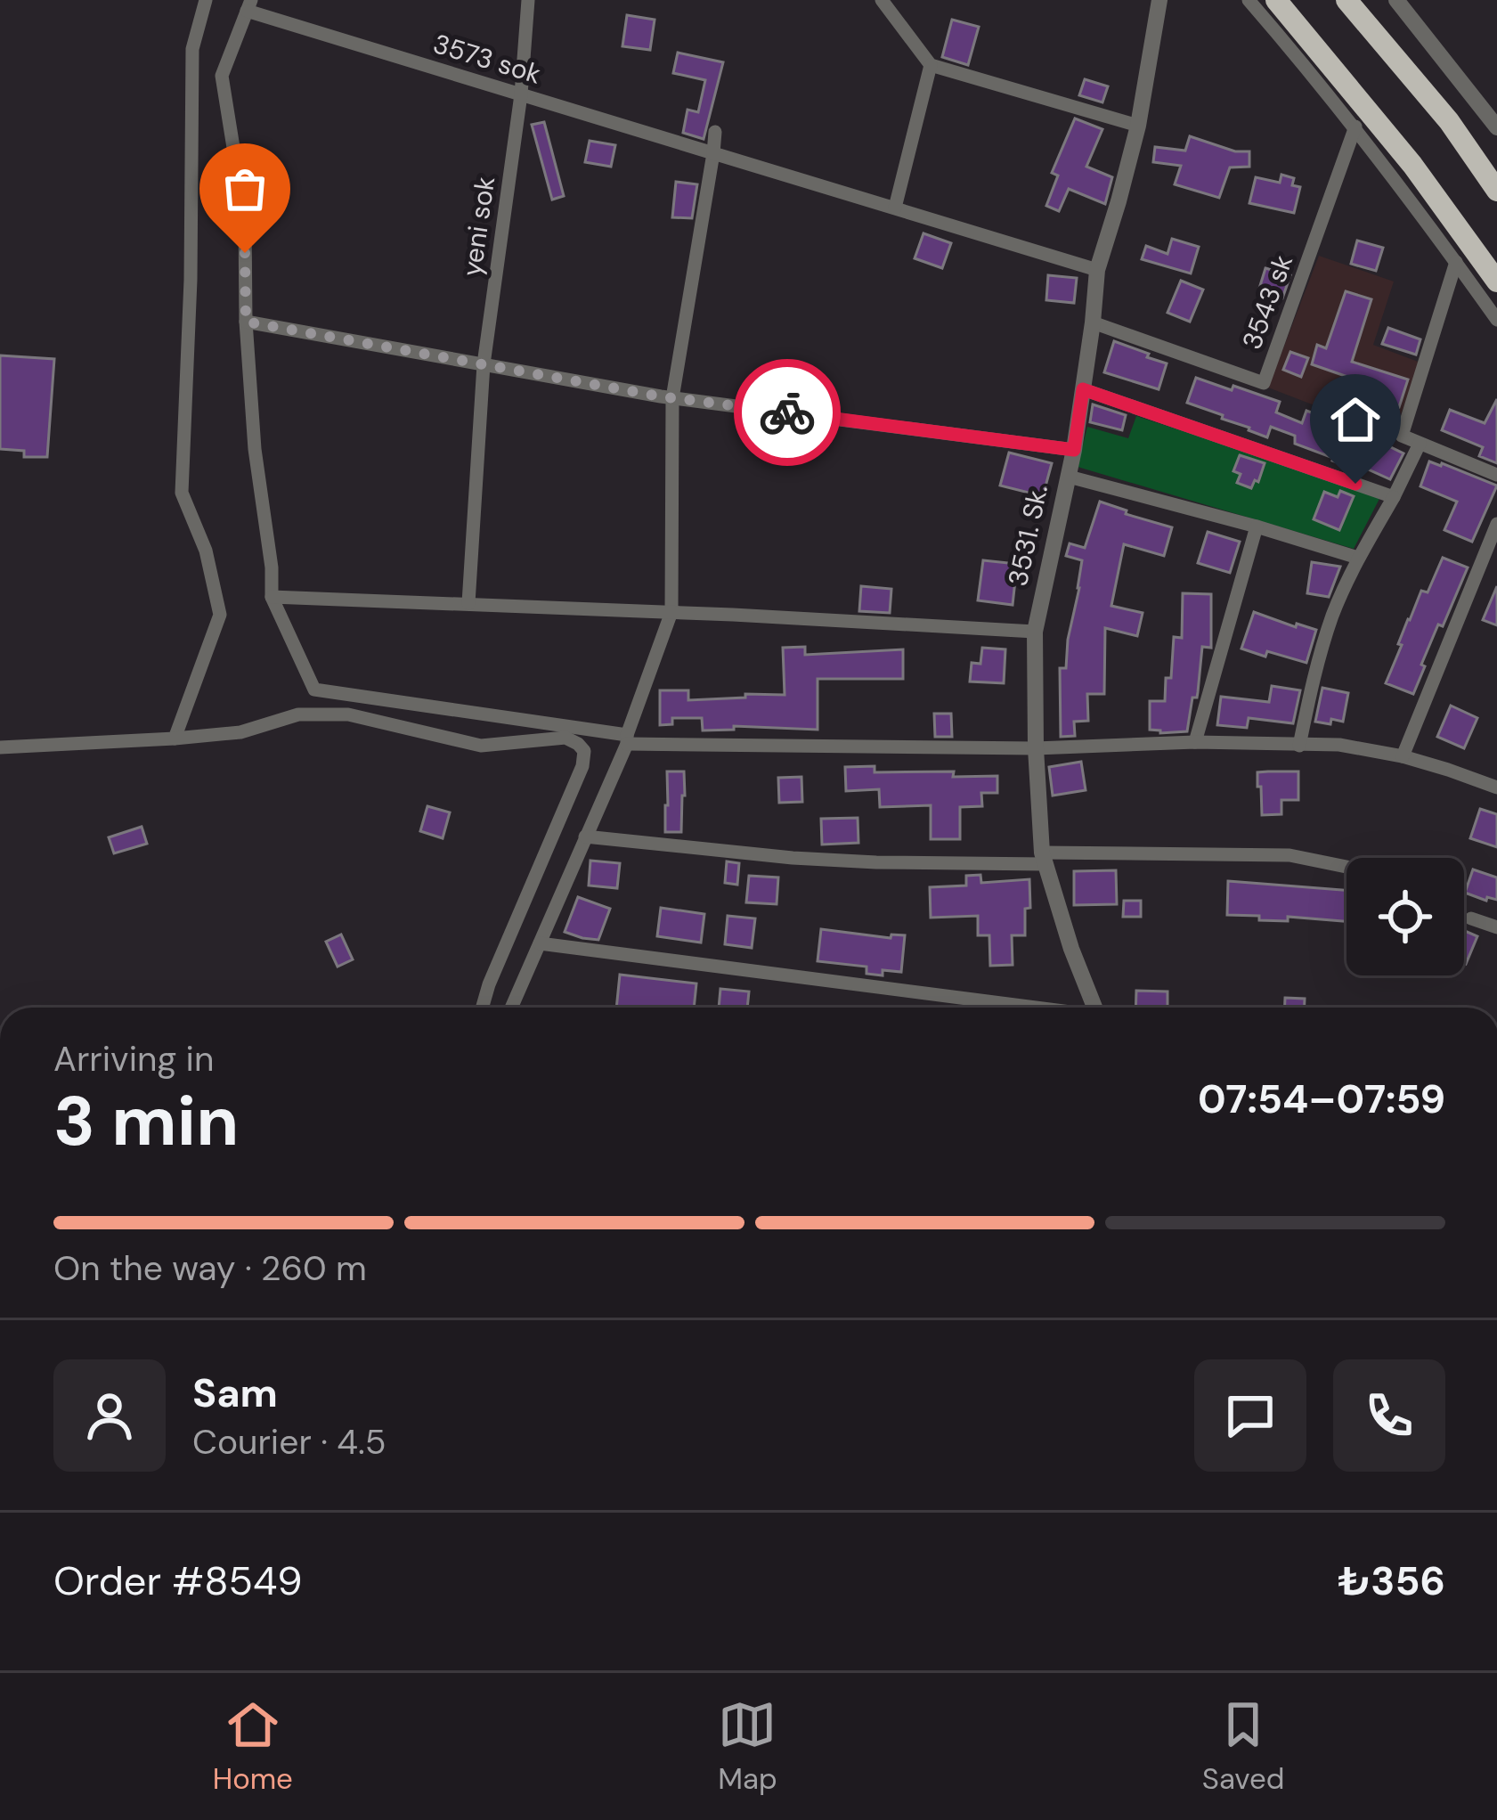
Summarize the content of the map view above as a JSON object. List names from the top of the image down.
{
  "streets": {
    "street": [
      "3573 sok",
      "yeni sok",
      "3543 sk",
      "3531. Sk."
    ]
  },
  "crossings": [
    ["3573 sok", "yeni sok"],
    ["3573 sok", "3531. Sk."],
    ["3543 sk", "3531. Sk."]
  ],
  "page": {
    "heading": ["3 min", "Arriving in", "07:54–07:59"],
    "panel": [
      "Sam",
      "Courier · 4.5",
      "Order #8549",
      "₺356"
    ],
    "bar": "On the way · 260 m",
    "tabs": ["Home", "Map", "Saved"]
  }
}
